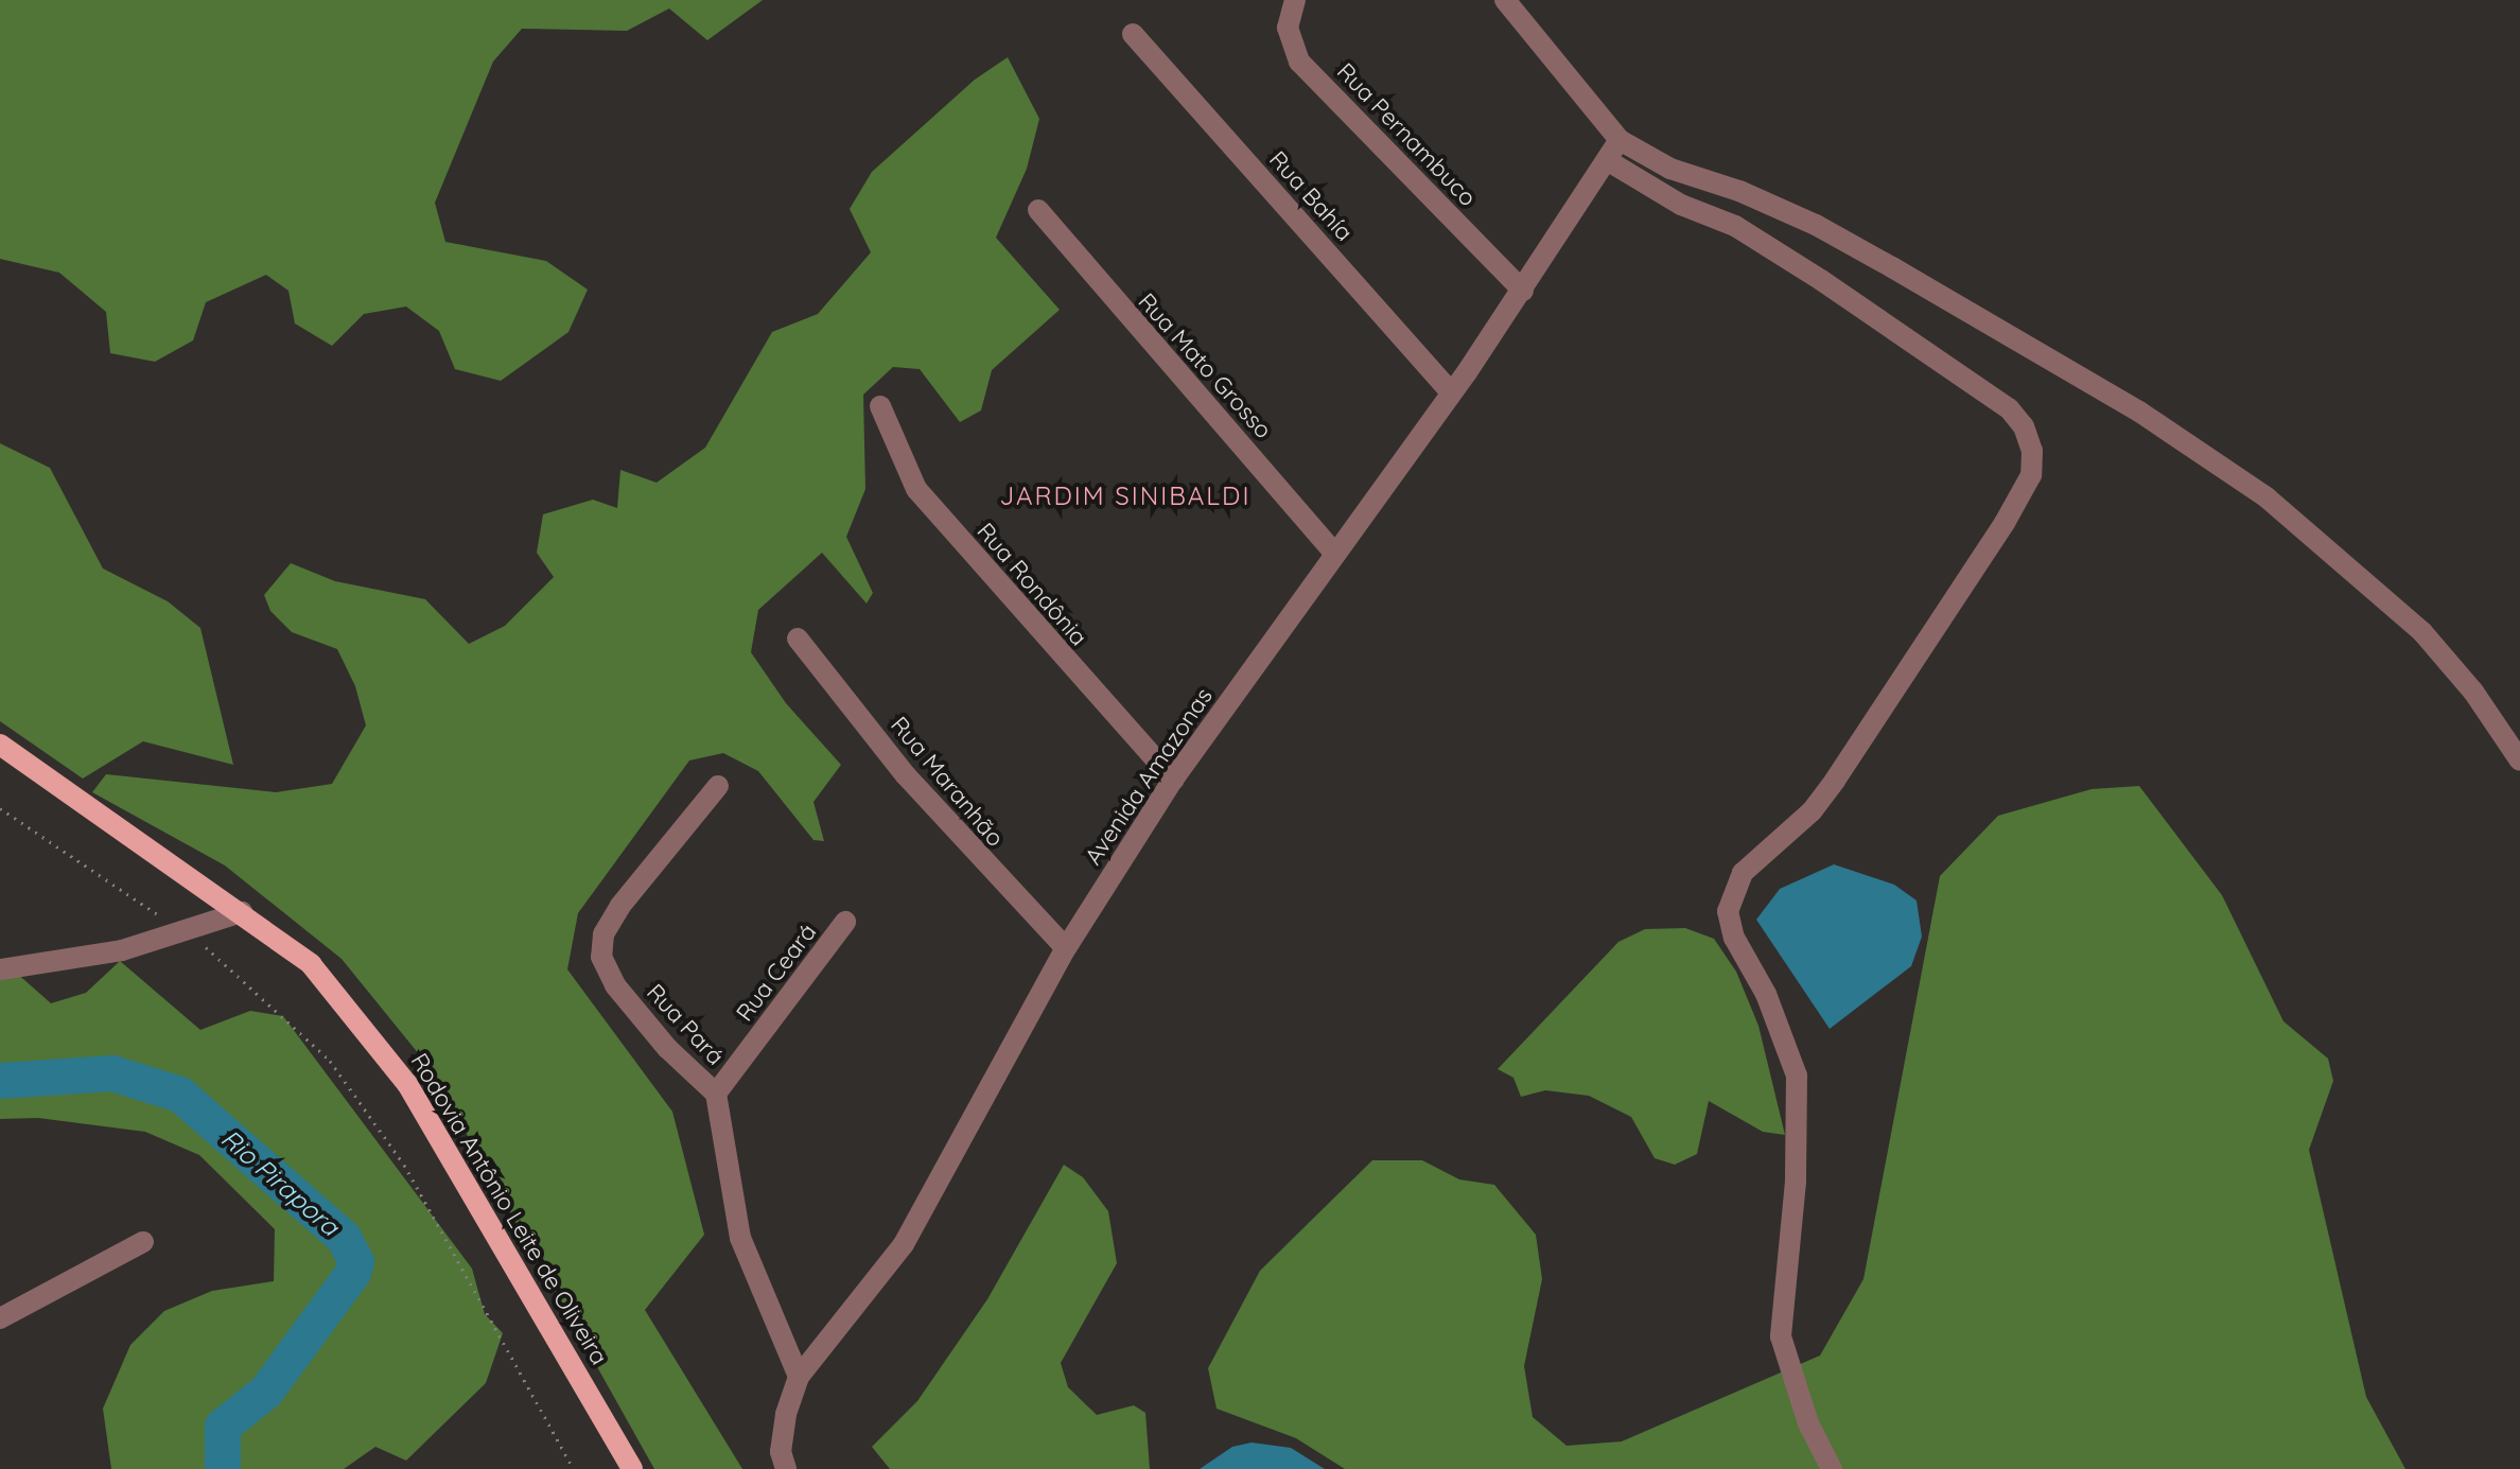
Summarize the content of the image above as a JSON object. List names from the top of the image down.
{
  "streets": {
    "main road": ["Rodovia Antônio Leite de Oliveira"],
    "street": [
      "Rua Pernambuco",
      "Rua Bahía",
      "Rua Mato Grosso",
      "Rua Rondônia",
      "Avenida Amazonas",
      "Rua Maranhão",
      "Rua Ceará",
      "Rua Pará"
    ]
  },
  "crossings": [
    ["Rua Pernambuco", "Avenida Amazonas"],
    ["Rua Bahía", "Avenida Amazonas"],
    ["Rua Mato Grosso", "Avenida Amazonas"],
    ["Rua Rondônia", "Avenida Amazonas"],
    ["Avenida Amazonas", "Rua Maranhão"],
    ["Avenida Amazonas", "Rua Pará"],
    ["Rua Ceará", "Rua Pará"]
  ],
  "districts": ["JARDIM SINIBALDI"],
  "water": ["Rio Pirapora"]
}
